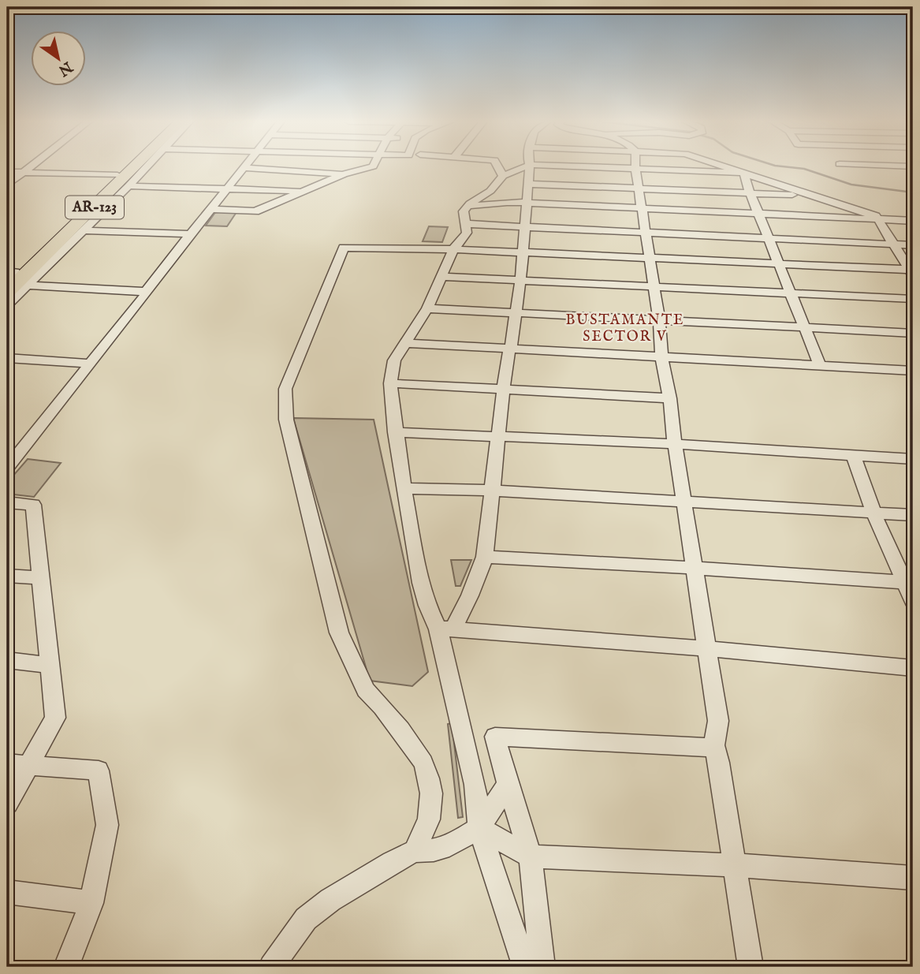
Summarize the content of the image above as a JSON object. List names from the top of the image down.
{
  "streets": {
    "main road": ["AR-123"]
  },
  "districts": ["BUSTAMANTE SECTOR V"],
  "north": "bottom right"
}
